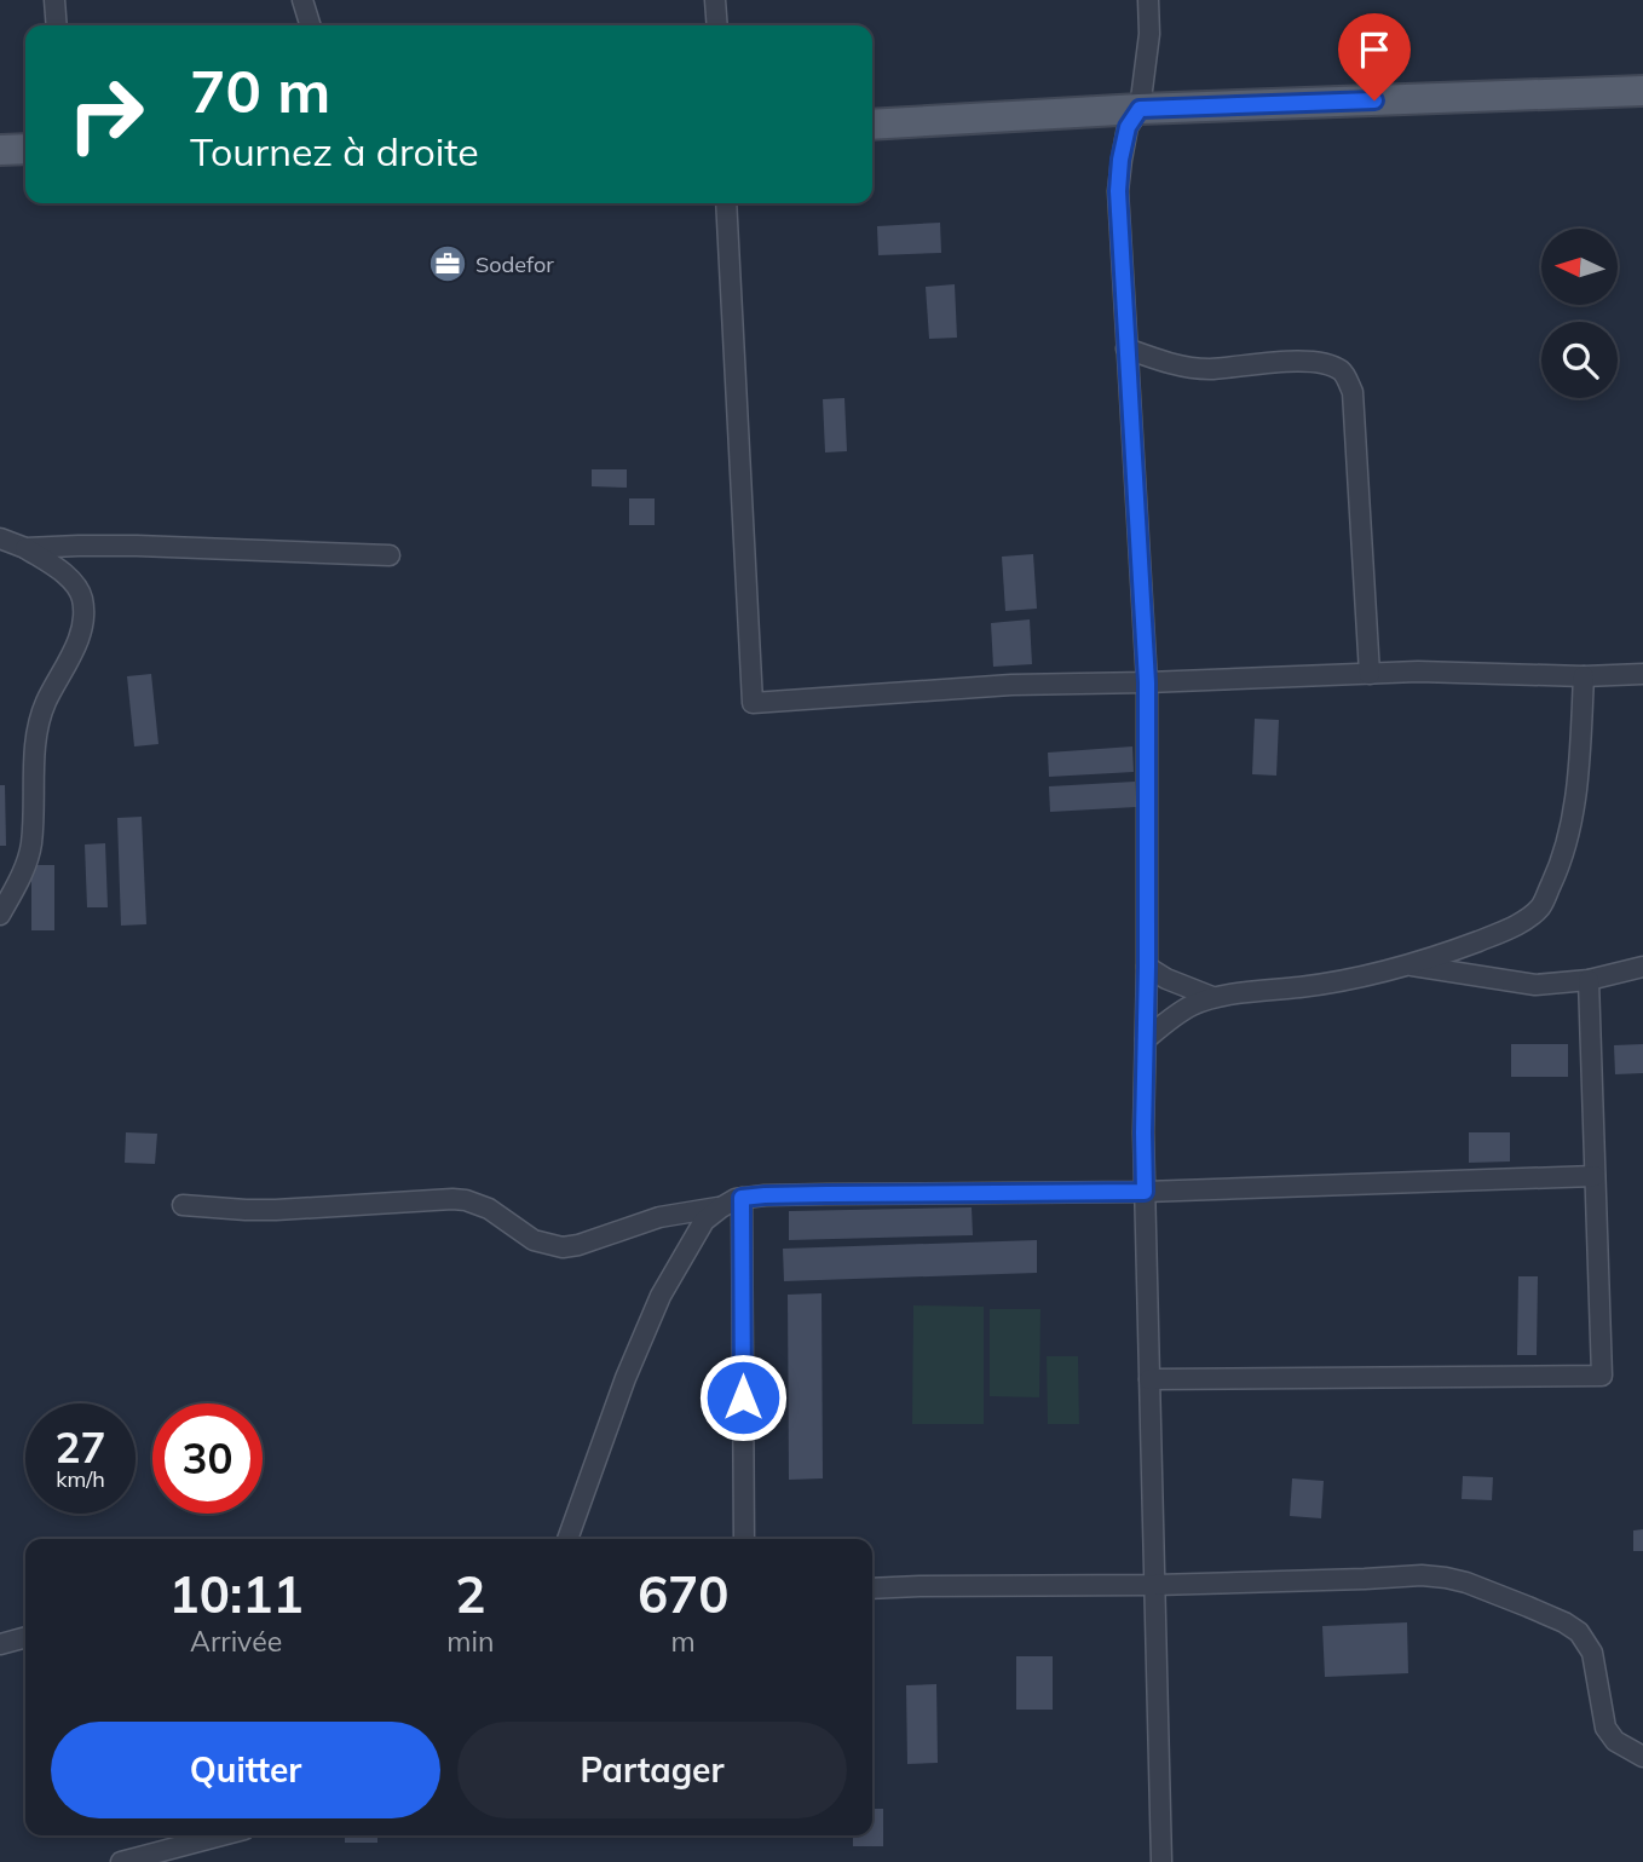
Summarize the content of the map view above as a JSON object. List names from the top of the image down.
{
  "places": {
    "office": ["Sodefor"]
  },
  "north": "left",
  "page": {
    "turn": ["70 m", "Tournez à droite"],
    "speed": "27 km/h",
    "limit": "30",
    "eta": [
      "10:11",
      "Arrivée",
      "2",
      "min",
      "670",
      "m"
    ],
    "buttons": ["Quitter", "Partager"]
  }
}
